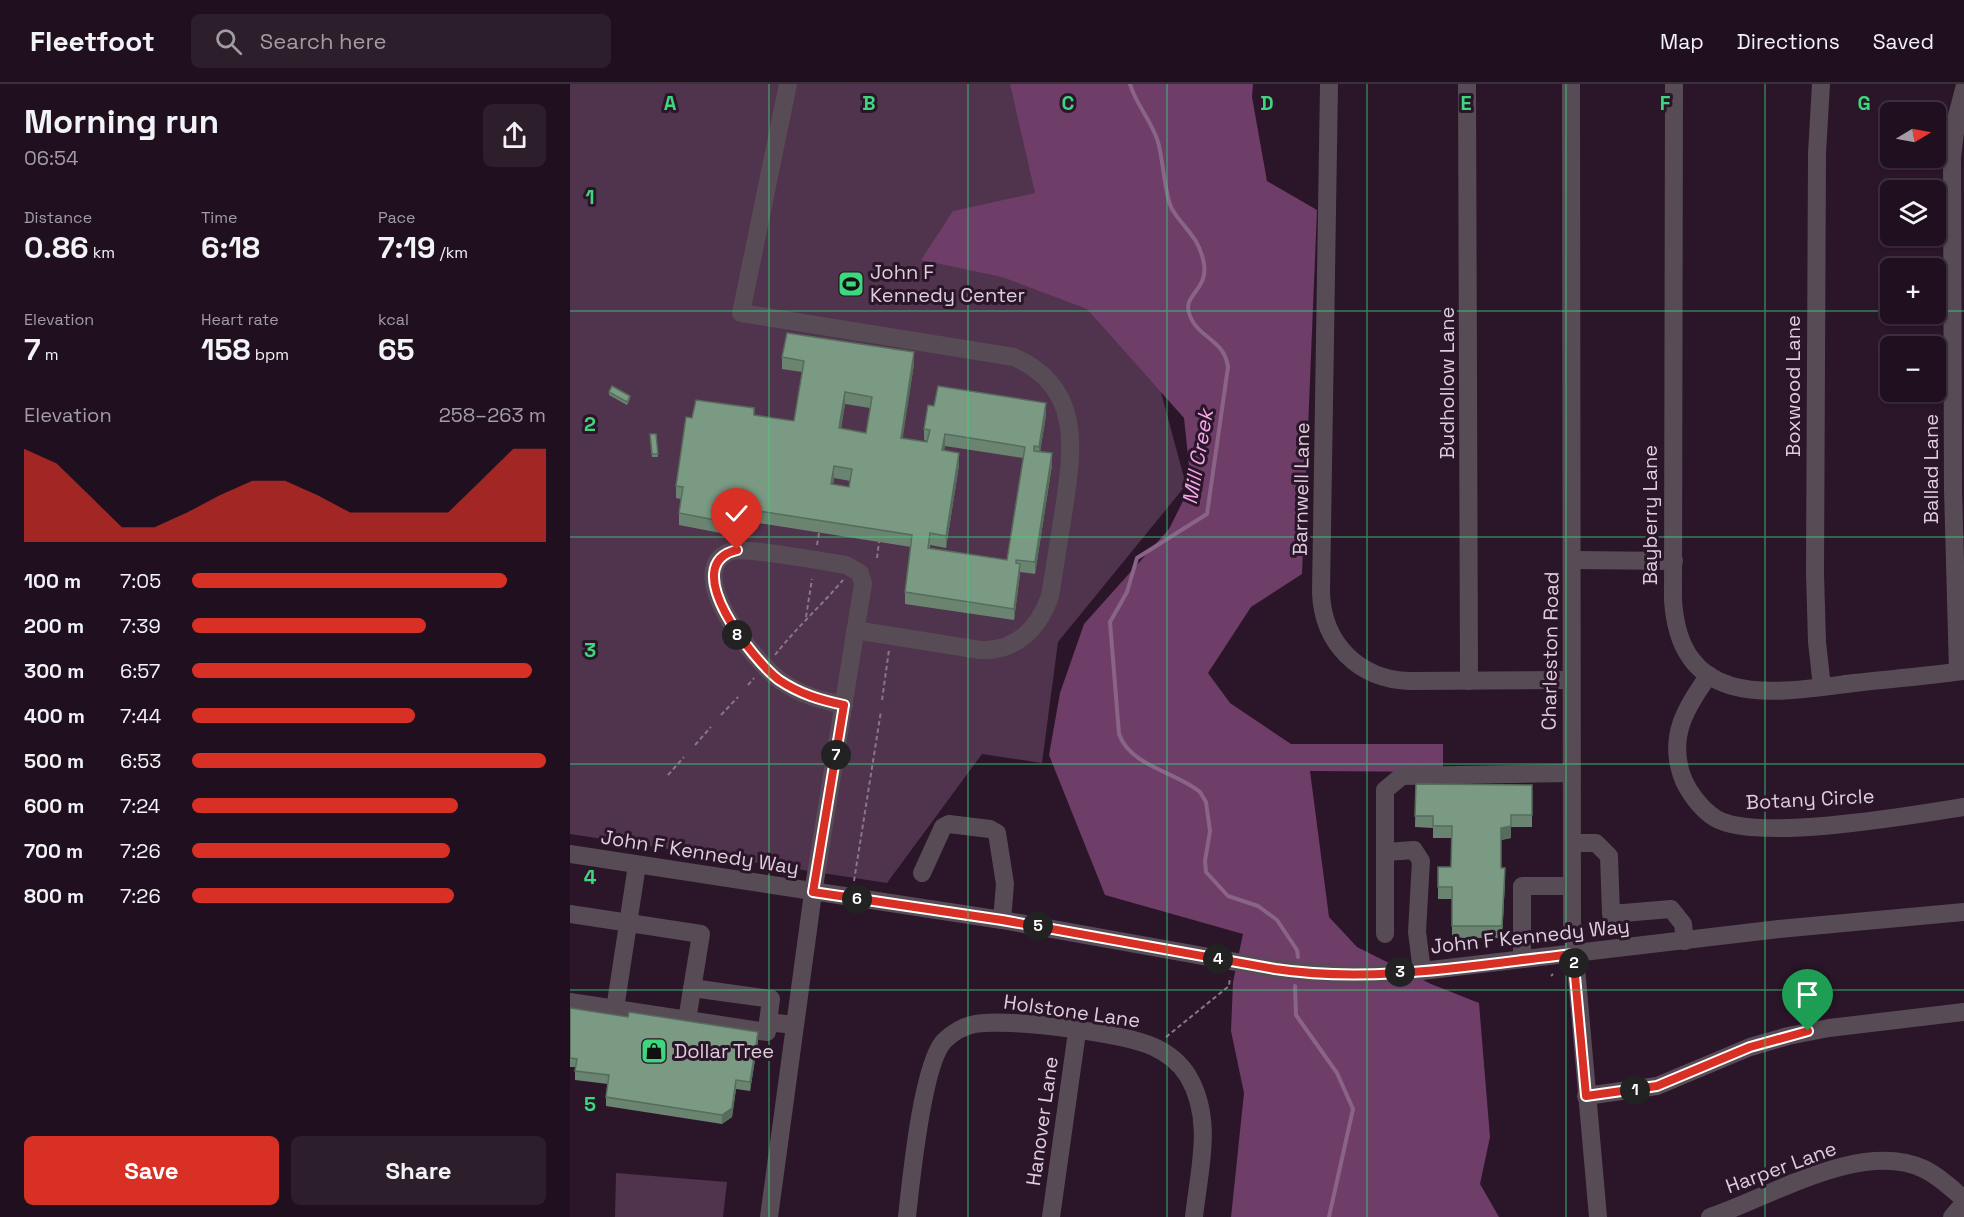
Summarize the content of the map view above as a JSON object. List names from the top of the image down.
{
  "streets": {
    "street": [
      "Budhollow Lane",
      "Boxwood Lane",
      "Ballad Lane",
      "Barnwell Lane",
      "Bayberry Lane",
      "Charleston Road",
      "Botany Circle",
      "John F Kennedy Way",
      "Holstone Lane",
      "Hanover Lane",
      "Harper Lane"
    ]
  },
  "crossings": [
    ["Budhollow Lane", "Barnwell Lane"],
    ["Boxwood Lane", "Bayberry Lane"],
    ["Ballad Lane", "Bayberry Lane"],
    ["Barnwell Lane", "Charleston Road"],
    ["Bayberry Lane", "Botany Circle"],
    ["Charleston Road", "John F Kennedy Way"],
    ["Holstone Lane", "Hanover Lane"]
  ],
  "water": ["Mill Creek"],
  "places": {
    "sports": ["John F Kennedy Center"],
    "shop": ["Dollar Tree"]
  },
  "north": "right",
  "page": {
    "header": "Fleetfoot",
    "search": "Search here",
    "nav": ["Map", "Directions", "Saved"],
    "heading": ["Morning run", "06:54"],
    "map_buttons": ["+", "−"],
    "stats": [
      ["Distance", "0.86 km"],
      ["Time", "6:18"],
      ["Pace", "7:19 /km"],
      ["Elevation", "7 m"],
      ["Heart rate", "158 bpm"],
      ["kcal", "65"]
    ],
    "chart": ["Elevation", "258–263 m"],
    "list": [
      {
        "name": "100 m",
        "note": "7:05"
      },
      {
        "name": "200 m",
        "note": "7:39"
      },
      {
        "name": "300 m",
        "note": "6:57"
      },
      {
        "name": "400 m",
        "note": "7:44"
      },
      {
        "name": "500 m",
        "note": "6:53"
      },
      {
        "name": "600 m",
        "note": "7:24"
      },
      {
        "name": "700 m",
        "note": "7:26"
      },
      {
        "name": "800 m",
        "note": "7:26"
      }
    ],
    "pins": [
      "8",
      "7",
      "6",
      "5",
      "4",
      "2",
      "3",
      "1"
    ],
    "buttons": ["Save", "Share"]
  },
  "grid": {
    "columns": [
      "A",
      "B",
      "C",
      "D",
      "E",
      "F",
      "G"
    ],
    "rows": [
      "1",
      "2",
      "3",
      "4",
      "5"
    ]
  }
}
